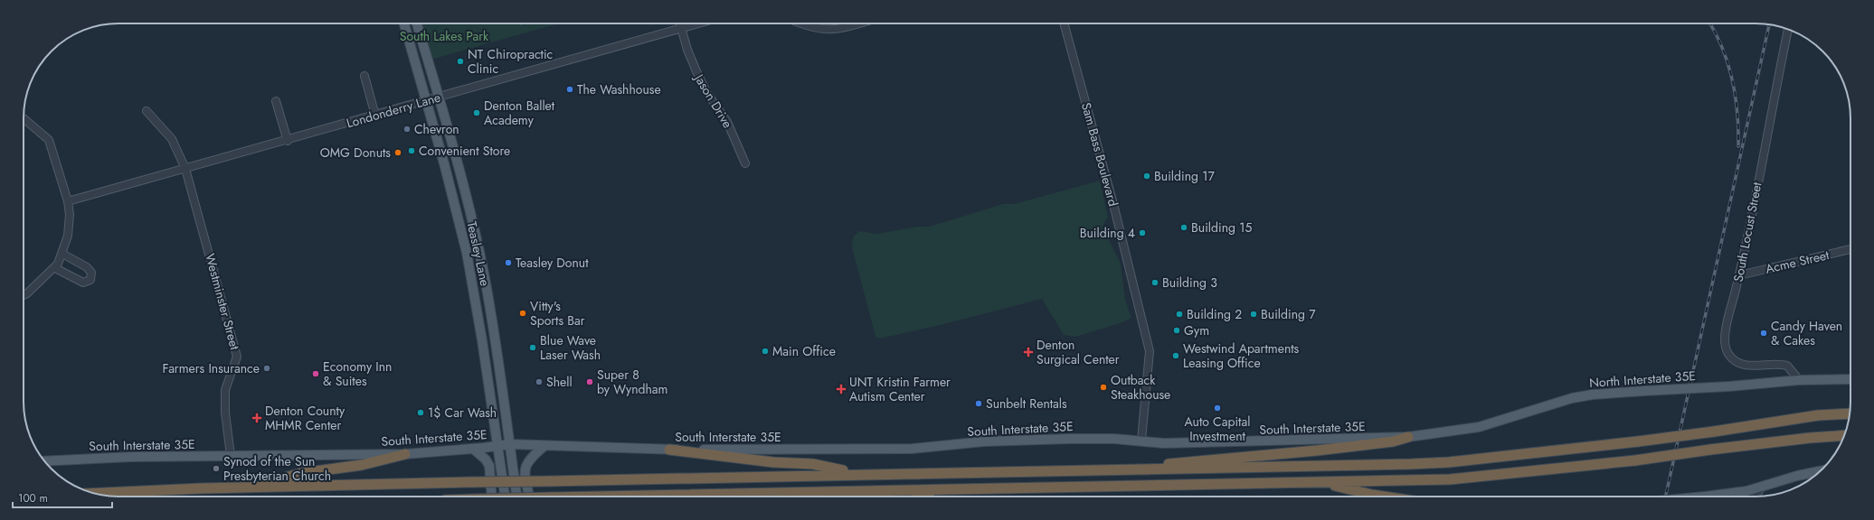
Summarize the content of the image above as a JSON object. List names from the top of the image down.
{
  "streets": {
    "main road": ["Teasley Lane", "North Interstate 35E", "South Interstate 35E"],
    "street": [
      "Jason Drive",
      "Londonderry Lane",
      "Sam Bass Boulevard",
      "South Locust Street",
      "Acme Street",
      "Westminster Street"
    ]
  },
  "crossings": [
    ["Jason Drive", "Londonderry Lane"],
    ["Londonderry Lane", "Teasley Lane"],
    ["Londonderry Lane", "Westminster Street"],
    ["Sam Bass Boulevard", "South Interstate 35E"],
    ["South Locust Street", "Acme Street"],
    ["South Locust Street", "North Interstate 35E"],
    ["Teasley Lane", "South Interstate 35E"],
    ["Westminster Street", "South Interstate 35E"],
    ["North Interstate 35E", "South Interstate 35E"]
  ],
  "parks": ["South Lakes Park"],
  "places": {
    "other": [
      "NT Chiropractic Clinic",
      "The Washhouse",
      "Denton Ballet Academy",
      "Chevron",
      "Convenient Store",
      "OMG Donuts",
      "Building 17",
      "Building 15",
      "Building 4",
      "Teasley Donut",
      "Building 3",
      "Vitty's Sports Bar",
      "Building 2",
      "Building 7",
      "Gym",
      "Candy Haven & Cakes",
      "Blue Wave Laser Wash",
      "Main Office",
      "Westwind Apartments Leasing Office",
      "Farmers Insurance",
      "Economy Inn & Suites",
      "Shell",
      "Super 8 by Wyndham",
      "Outback Steakhouse",
      "Sunbelt Rentals",
      "Auto Capital Investment",
      "1$ Car Wash",
      "Synod of the Sun Presbyterian Church"
    ],
    "health": ["Denton Surgical Center", "UNT Kristin Farmer Autism Center", "Denton County MHMR Center"]
  },
  "scale_bar": "100 m"
}
